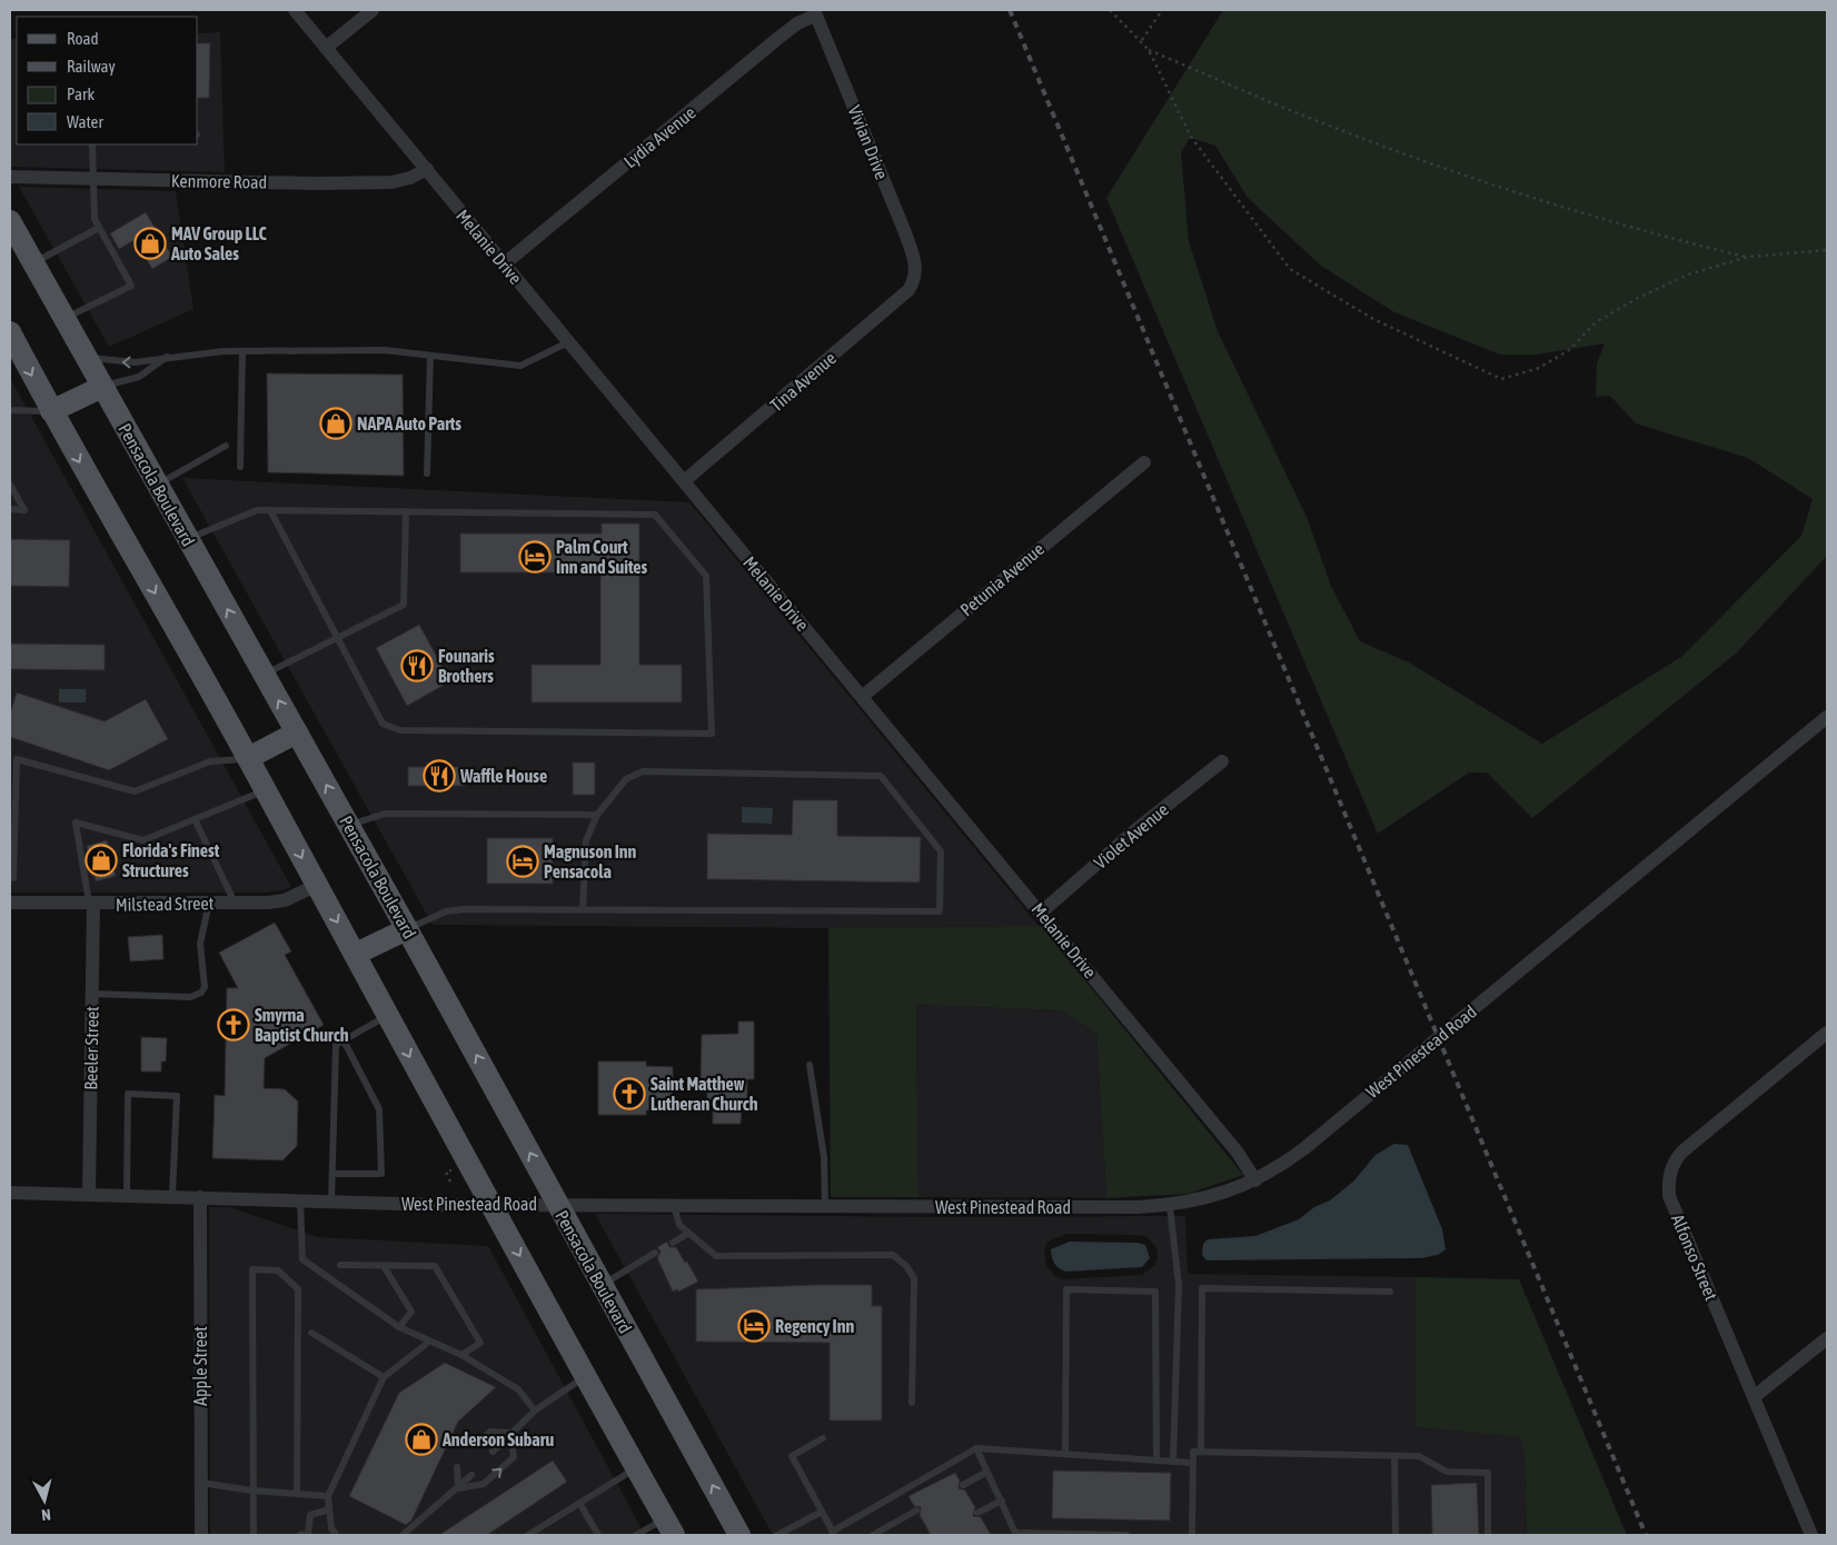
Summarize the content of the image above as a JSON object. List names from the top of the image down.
{
  "streets": {
    "main road": ["Pensacola Boulevard"],
    "street": [
      "Lydia Avenue",
      "Vivian Drive",
      "Kenmore Road",
      "Melanie Drive",
      "Tina Avenue",
      "Petunia Avenue",
      "Violet Avenue",
      "Milstead Street",
      "Beeler Street",
      "West Pinestead Road",
      "Alfonso Street",
      "Apple Street"
    ]
  },
  "crossings": [
    ["Lydia Avenue", "Vivian Drive"],
    ["Lydia Avenue", "Melanie Drive"],
    ["Vivian Drive", "Tina Avenue"],
    ["Kenmore Road", "Melanie Drive"],
    ["Melanie Drive", "Tina Avenue"],
    ["Melanie Drive", "Petunia Avenue"],
    ["Melanie Drive", "Violet Avenue"],
    ["Melanie Drive", "West Pinestead Road"],
    ["Pensacola Boulevard", "West Pinestead Road"],
    ["Milstead Street", "Beeler Street"],
    ["Beeler Street", "West Pinestead Road"],
    ["West Pinestead Road", "Apple Street"]
  ],
  "places": {
    "shop": [
      "MAV Group LLC Auto Sales",
      "NAPA Auto Parts",
      "Florida's Finest Structures",
      "Anderson Subaru"
    ],
    "hotel": ["Palm Court Inn and Suites", "Magnuson Inn Pensacola", "Regency Inn"],
    "restaurant": ["Founaris Brothers", "Waffle House"],
    "church": ["Smyrna Baptist Church", "Saint Matthew Lutheran Church"]
  },
  "legend": [
    "Road",
    "Railway",
    "Park",
    "Water"
  ],
  "north": "bottom"
}
